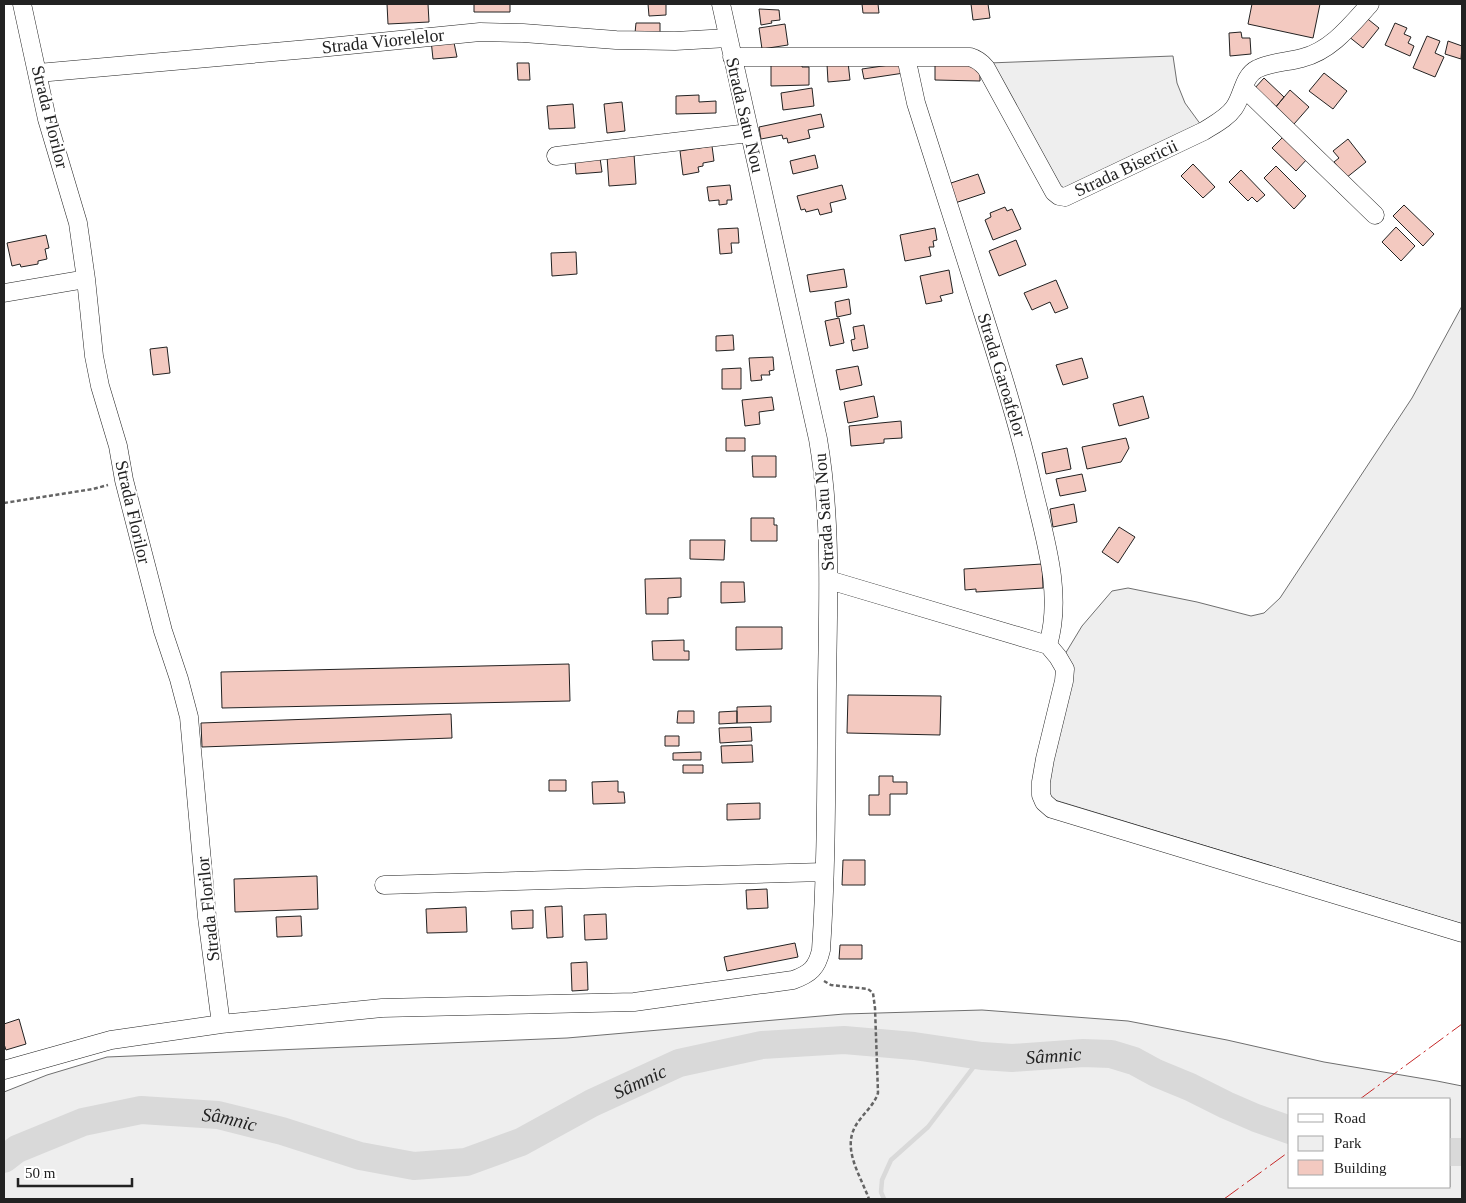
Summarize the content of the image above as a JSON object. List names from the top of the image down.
{
  "streets": {
    "street": [
      "Strada Viorelelor",
      "Strada Satu Nou",
      "Strada Florilor",
      "Strada Bisericii",
      "Strada Garoafelor"
    ]
  },
  "crossings": [
    ["Strada Viorelelor", "Strada Satu Nou"],
    ["Strada Viorelelor", "Strada Florilor"],
    ["Strada Bisericii", "Strada Garoafelor"]
  ],
  "water": ["Sâmnic"],
  "legend": ["Road", "Park", "Building"],
  "scale_bar": "50 m"
}
